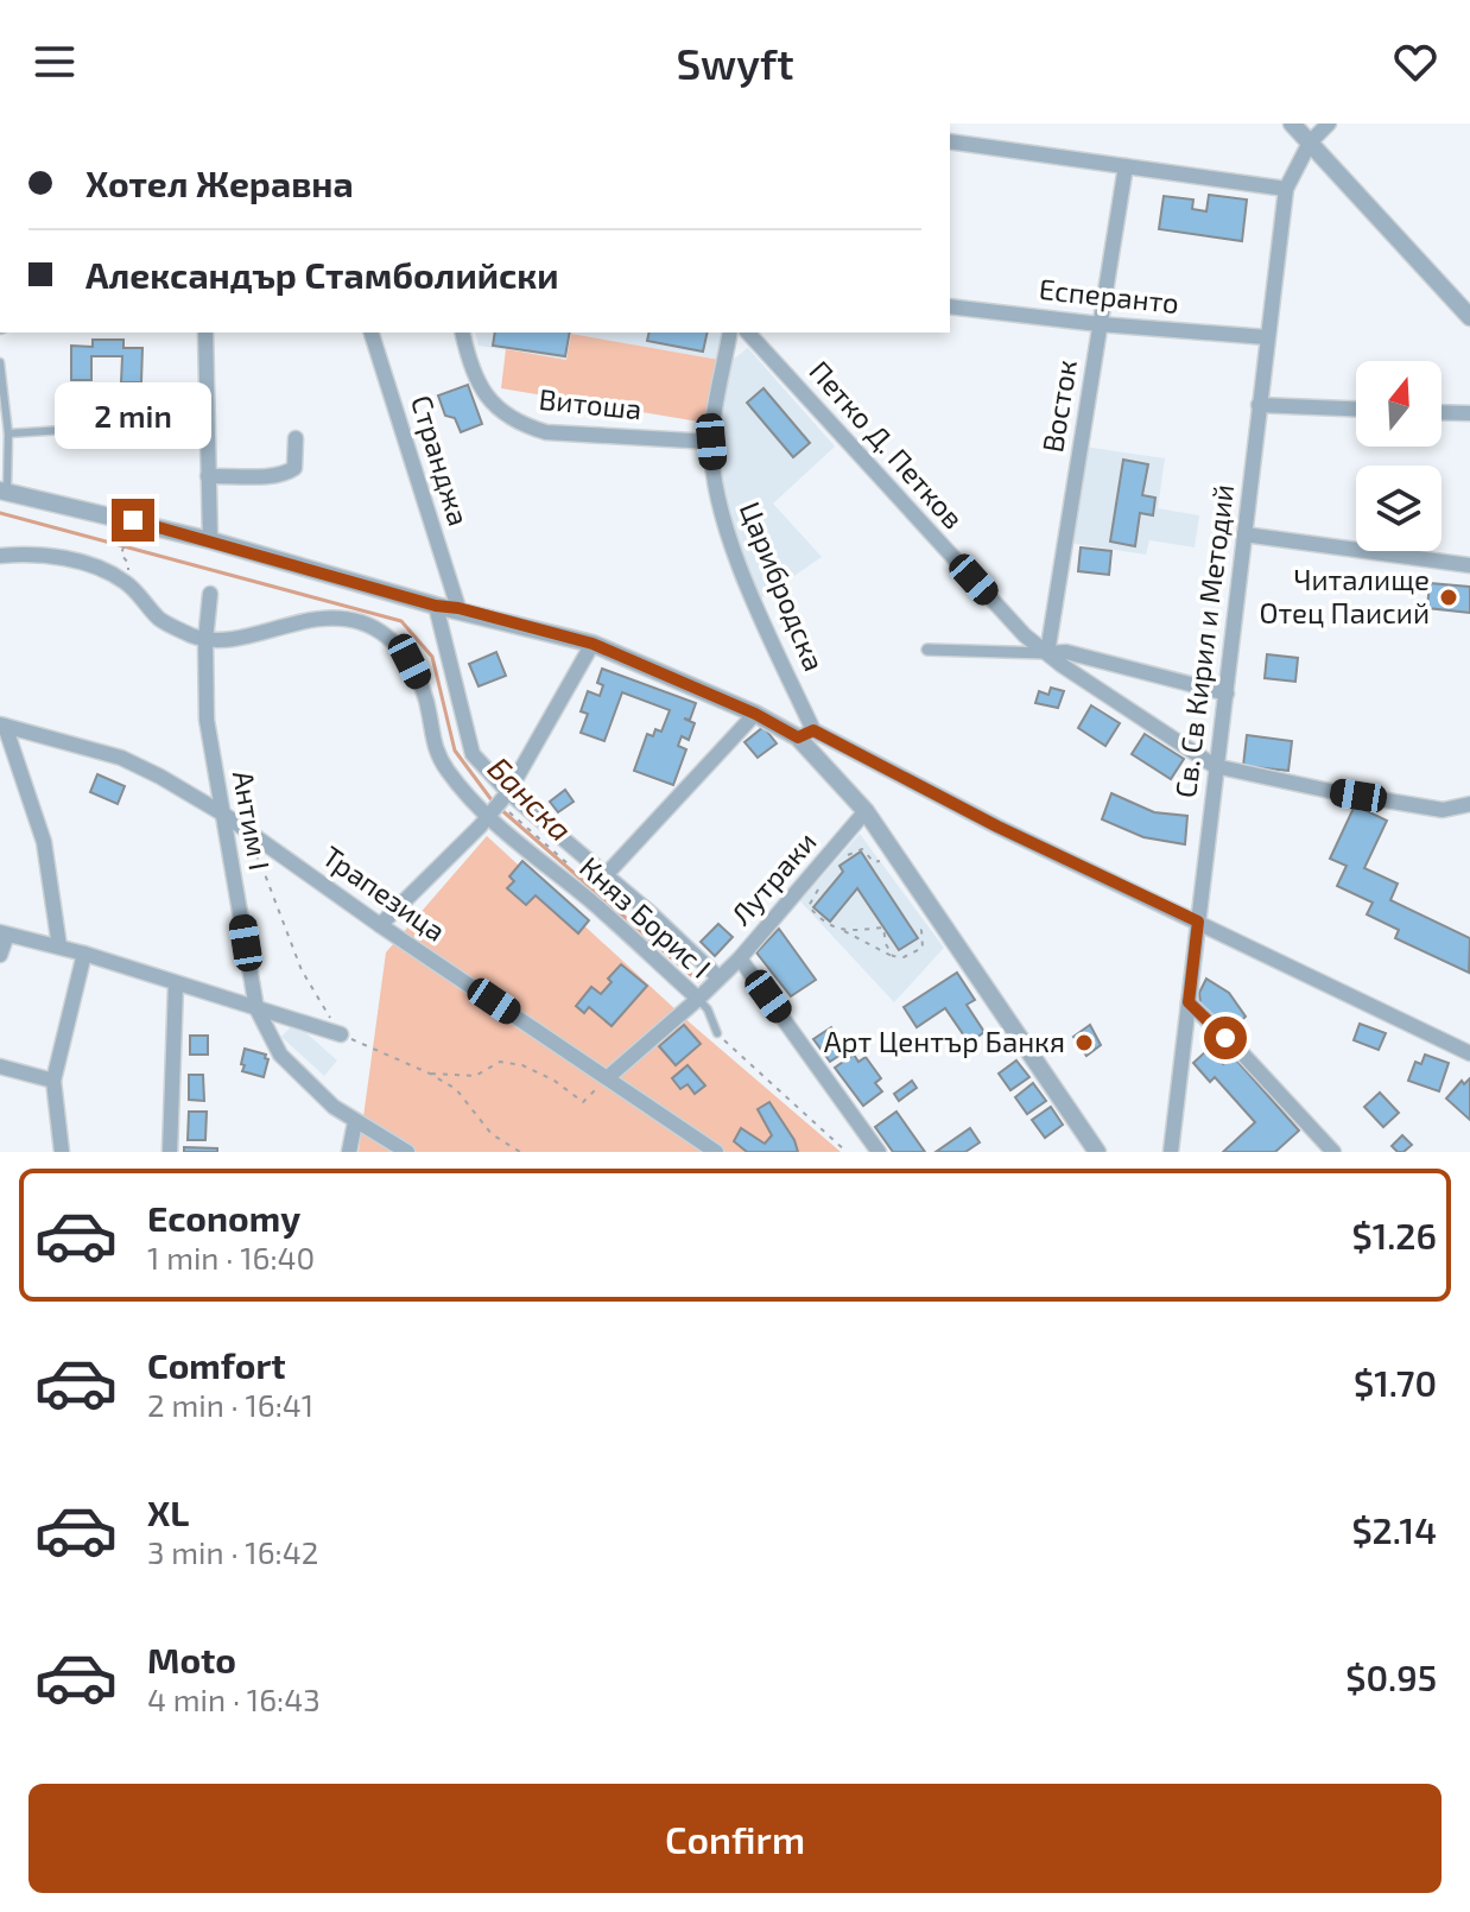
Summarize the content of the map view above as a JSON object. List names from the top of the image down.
{
  "streets": {
    "street": [
      "Есперанто",
      "Витоша",
      "Восток",
      "Петко Д. Петков",
      "Странджа",
      "Царибродска",
      "Св. Св Кирил и Методий",
      "Антим I",
      "Лутраки",
      "Трапезица",
      "Княз Борис I"
    ]
  },
  "crossings": [
    ["Есперанто", "Восток"],
    ["Есперанто", "Св. Св Кирил и Методий"],
    ["Витоша", "Царибродска"],
    ["Восток", "Петко Д. Петков"],
    ["Петко Д. Петков", "Св. Св Кирил и Методий"],
    ["Антим I", "Трапезица"],
    ["Антим I", "Княз Борис I"],
    ["Лутраки", "Трапезица"],
    ["Лутраки", "Княз Борис I"]
  ],
  "water": ["Банска"],
  "places": ["Читалище Отец Паисий", "Арт Център Банкя"],
  "north": "top",
  "page": {
    "header": "Swyft",
    "banner": ["Хотел Жеравна", "Александър Стамболийски"],
    "bubble": "2 min",
    "list": [
      {
        "name": "Economy",
        "note": "1 min · 16:40",
        "value": "$1.26"
      },
      {
        "name": "Comfort",
        "note": "2 min · 16:41",
        "value": "$1.70"
      },
      {
        "name": "XL",
        "note": "3 min · 16:42",
        "value": "$2.14"
      },
      {
        "name": "Moto",
        "note": "4 min · 16:43",
        "value": "$0.95"
      }
    ],
    "buttons": "Confirm"
  }
}
